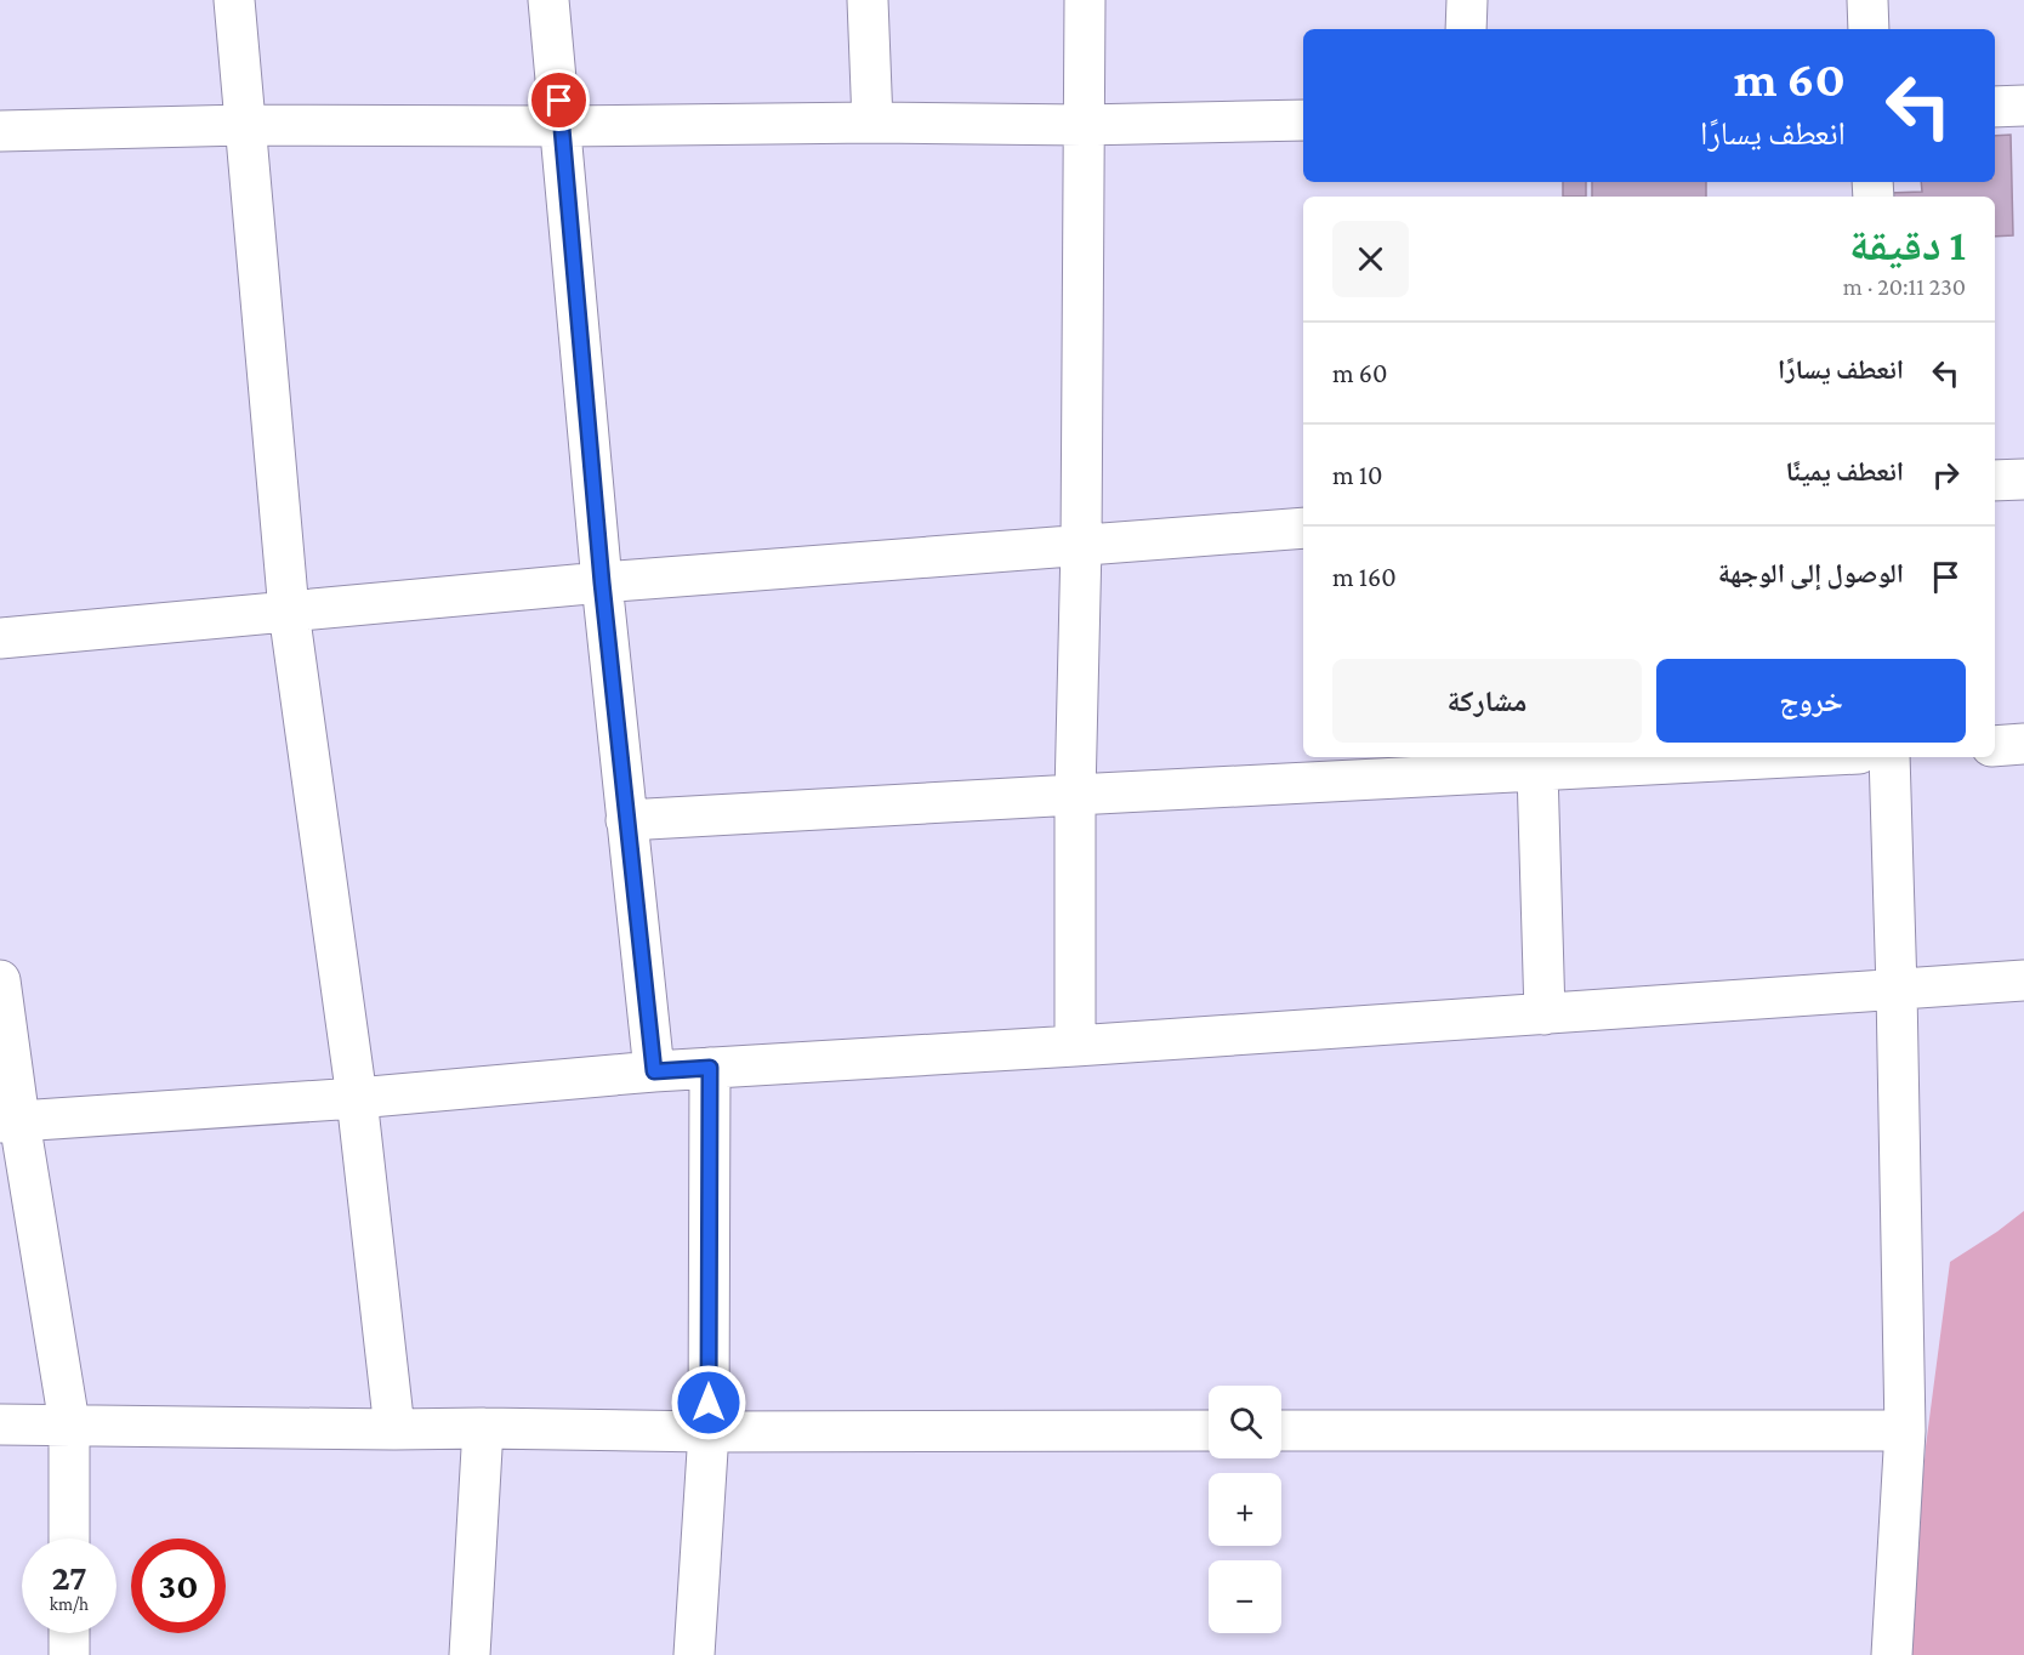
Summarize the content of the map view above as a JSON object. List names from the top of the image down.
{
  "page": {
    "turn": ["60 m", "انعطف يسارًا"],
    "heading": ["1 دقيقة", "230 m · 20:11"],
    "list": [
      {
        "name": "انعطف يسارًا",
        "value": "60 m"
      },
      {
        "name": "انعطف يمينًا",
        "value": "10 m"
      },
      {
        "name": "الوصول إلى الوجهة",
        "value": "160 m"
      }
    ],
    "buttons": ["خروج", "مشاركة"],
    "map_buttons": ["+", "−"],
    "speed": "27 km/h",
    "limit": "30"
  }
}
